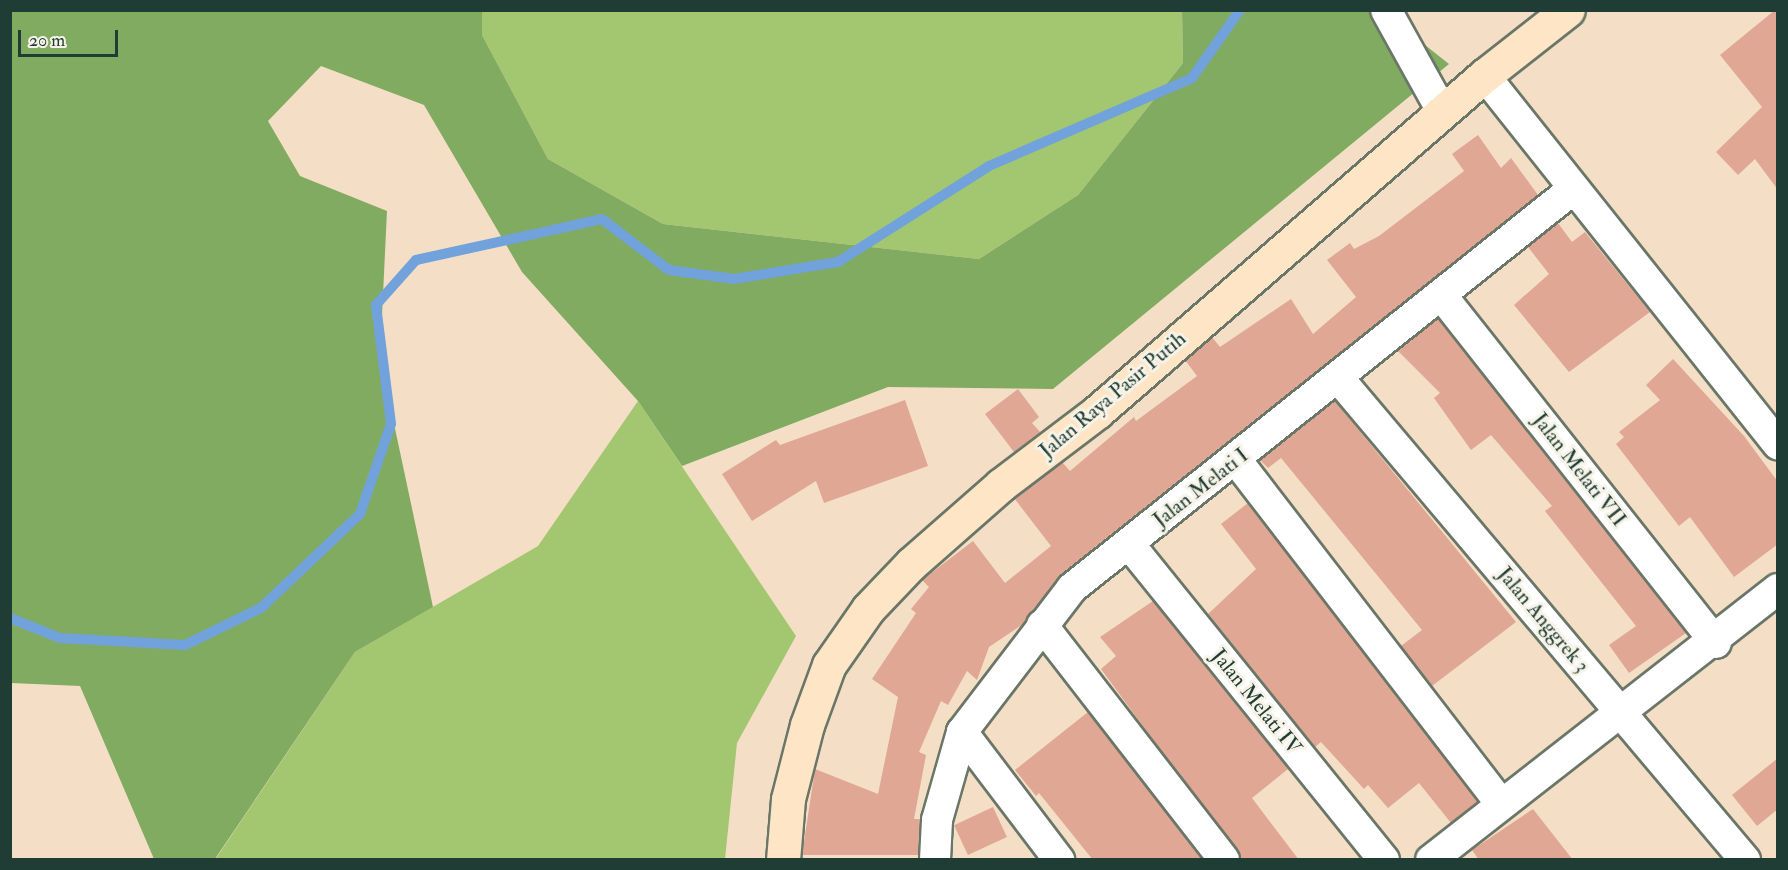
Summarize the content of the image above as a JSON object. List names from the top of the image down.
{
  "streets": {
    "street": [
      "Jalan Raya Pasir Putih",
      "Jalan Melati VII",
      "Jalan Melati I",
      "Jalan Anggrek 3",
      "Jalan Melati IV"
    ]
  },
  "crossings": [
    ["Jalan Melati VII", "Jalan Melati I"],
    ["Jalan Melati I", "Jalan Anggrek 3"],
    ["Jalan Melati I", "Jalan Melati IV"]
  ],
  "scale_bar": "20 m"
}
